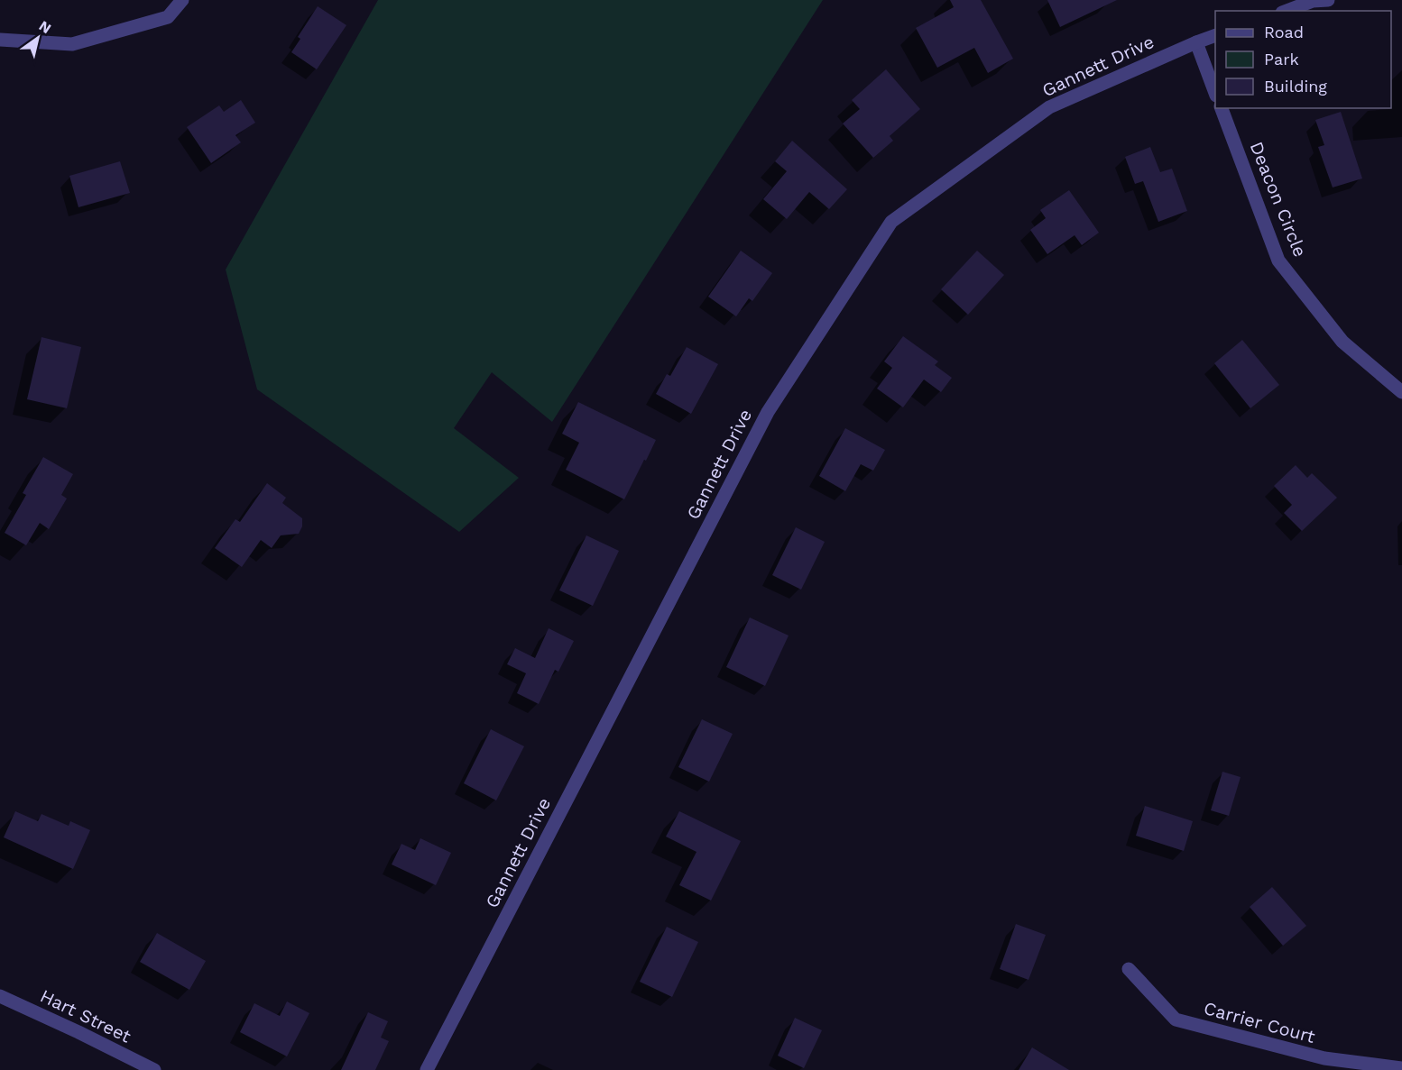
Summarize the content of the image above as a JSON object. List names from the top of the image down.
{
  "streets": {
    "street": [
      "Gannett Drive",
      "Deacon Circle",
      "Hart Street",
      "Carrier Court"
    ]
  },
  "legend": ["Road", "Park", "Building"],
  "north": "top right"
}
